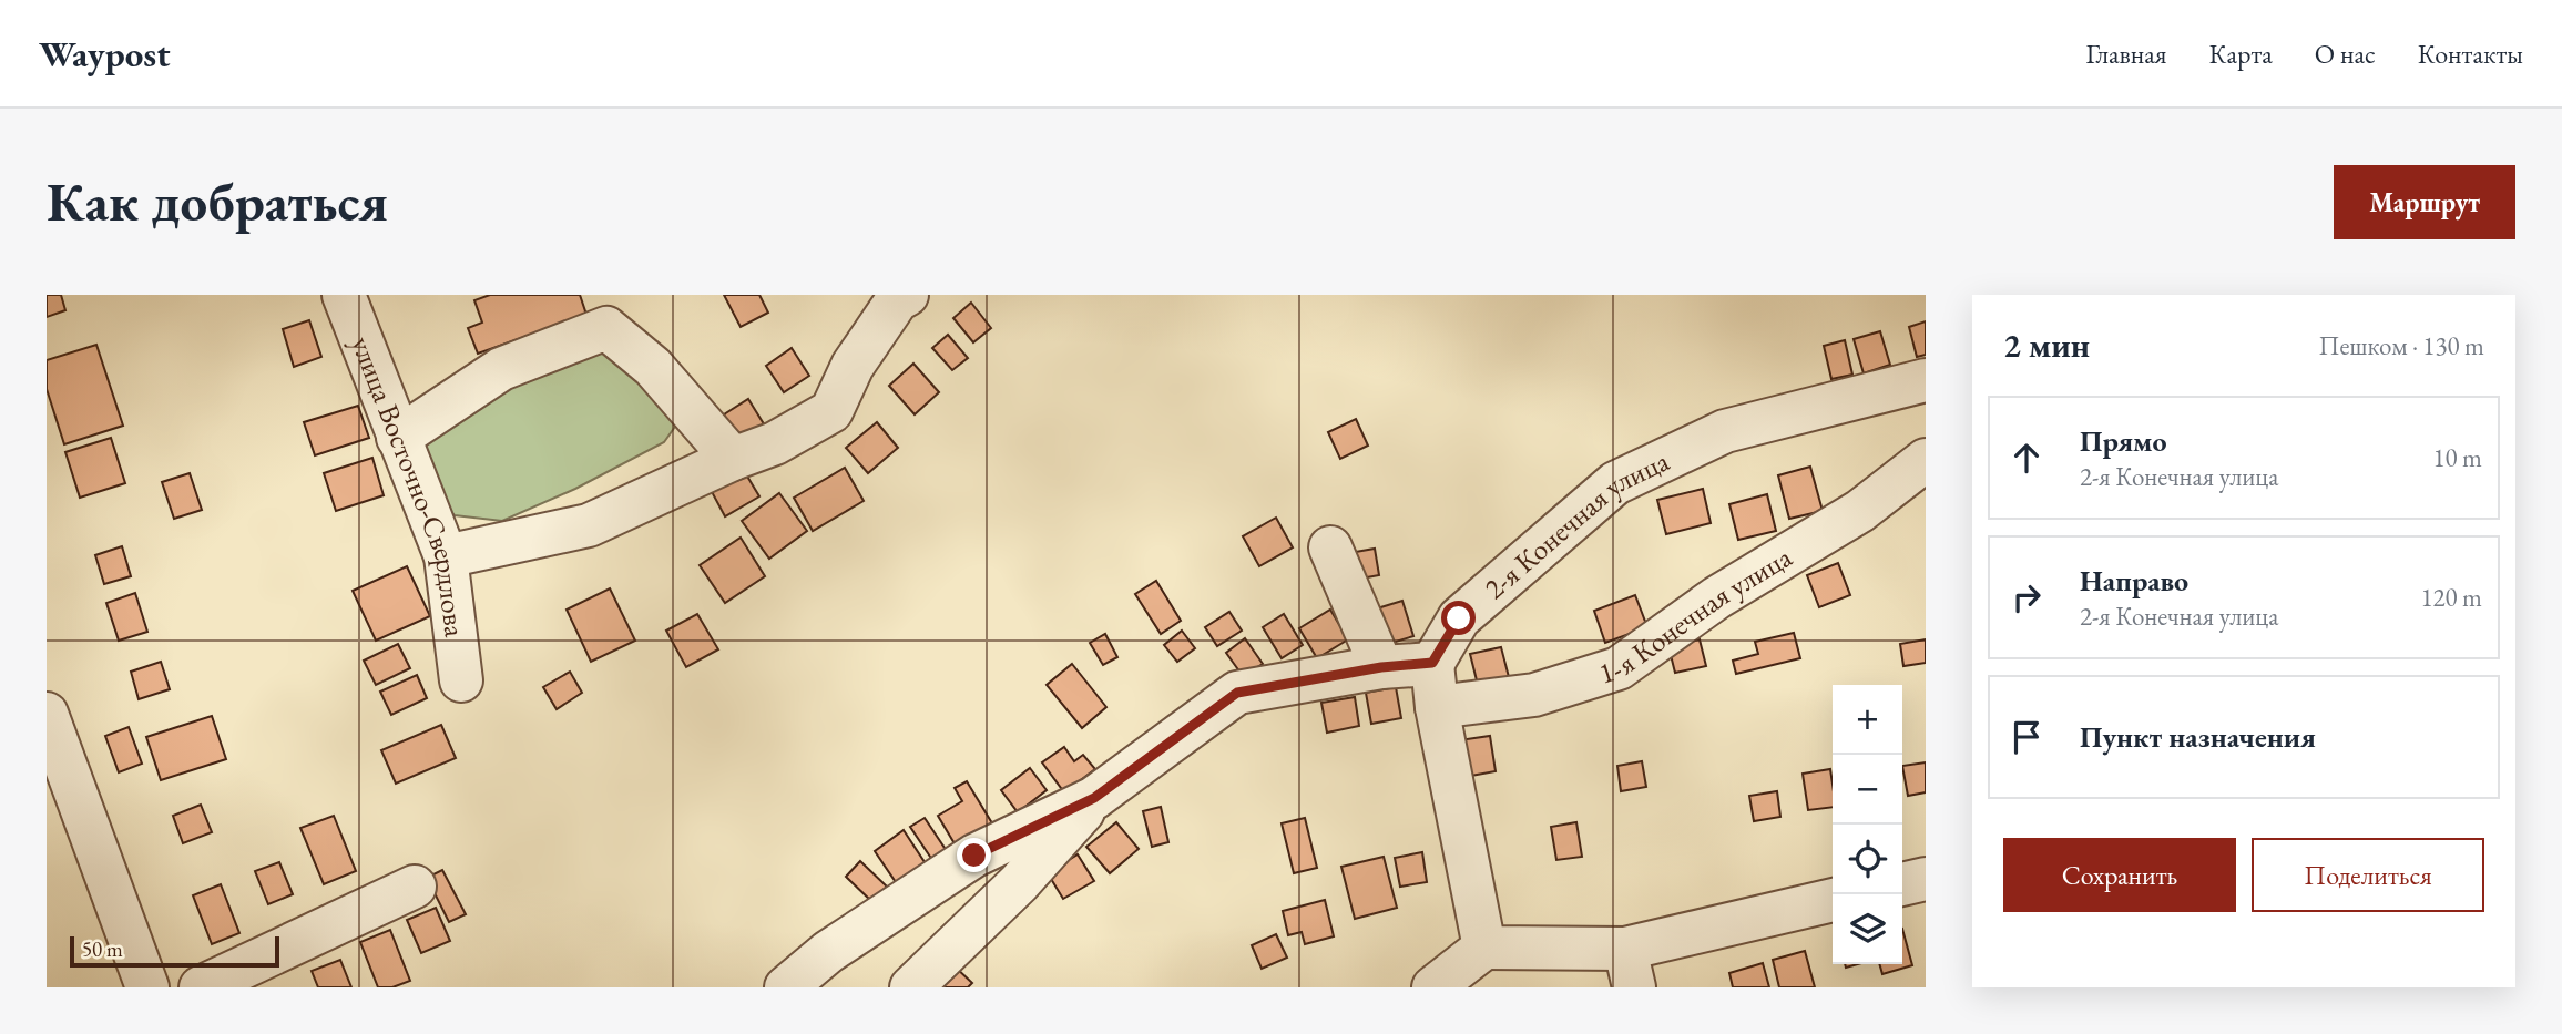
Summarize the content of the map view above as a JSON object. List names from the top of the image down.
{
  "streets": {
    "street": ["улица Восточно-Свердлова", "2-я Конечная улица", "1-я Конечная улица"]
  },
  "scale_bar": "50 m",
  "page": {
    "header": "Waypost",
    "nav": [
      "Главная",
      "Карта",
      "О нас",
      "Контакты"
    ],
    "buttons": [
      "Маршрут",
      ["Сохранить", "Поделиться"]
    ],
    "title": "Как добраться",
    "heading": ["2 мин", "Пешком · 130 m"],
    "list": [
      ["Прямо", "2-я Конечная улица", "10 m"],
      ["Направо", "2-я Конечная улица", "120 m"],
      "Пункт назначения"
    ],
    "map_buttons": ["+", "−"],
    "scale": "50 m"
  }
}
